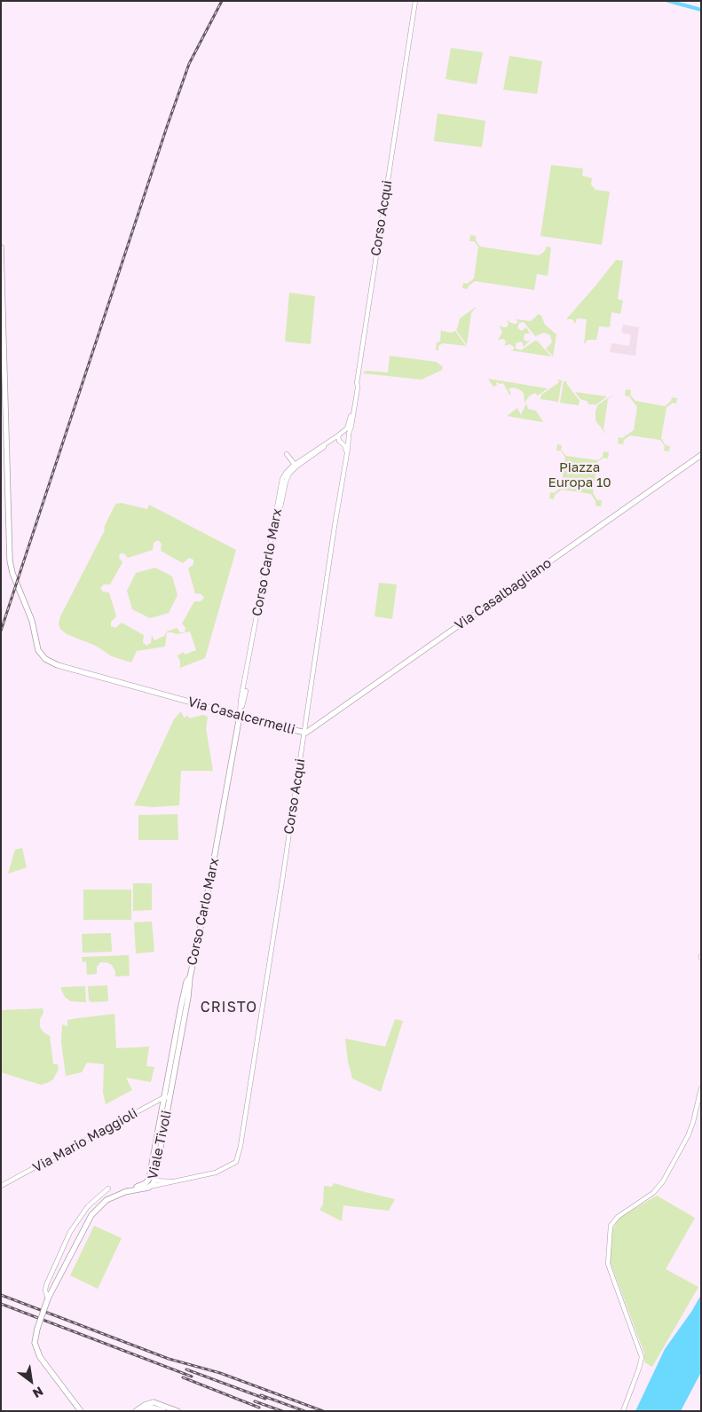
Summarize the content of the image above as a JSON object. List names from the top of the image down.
{
  "streets": {
    "main road": [
      "Corso Carlo Marx",
      "Via Casalbagliano",
      "Via Casalcermelli",
      "Viale Tivoli"
    ],
    "street": ["Corso Acqui", "Via Mario Maggioli"]
  },
  "crossings": [
    ["Corso Acqui", "Corso Carlo Marx"],
    ["Corso Acqui", "Via Casalbagliano"],
    ["Corso Acqui", "Via Casalcermelli"],
    ["Corso Carlo Marx", "Via Casalcermelli"],
    ["Corso Carlo Marx", "Via Mario Maggioli"],
    ["Corso Carlo Marx", "Viale Tivoli"],
    ["Via Casalbagliano", "Via Casalcermelli"],
    ["Via Mario Maggioli", "Viale Tivoli"]
  ],
  "districts": ["CRISTO"],
  "parks": ["Piazza Europa 10"],
  "north": "bottom right"
}
